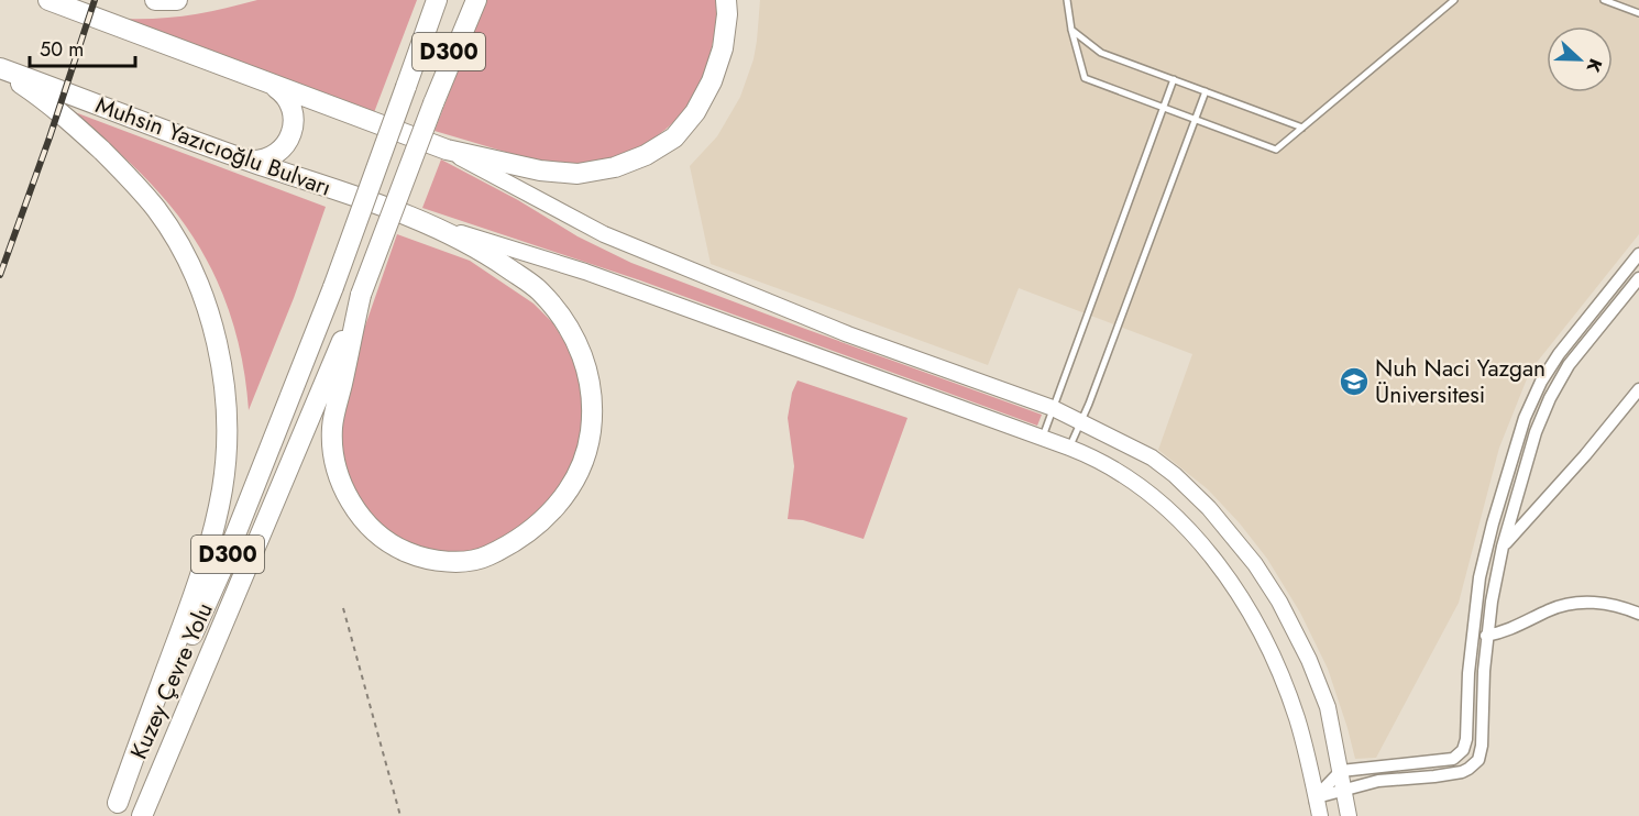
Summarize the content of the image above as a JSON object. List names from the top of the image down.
{
  "streets": {
    "highway": ["D300", "Muhsin Yazıcıoğlu Bulvarı", "Kuzey Çevre Yolu"]
  },
  "crossings": [
    ["D300", "Muhsin Yazıcıoğlu Bulvarı"],
    ["D300", "Kuzey Çevre Yolu"],
    ["Muhsin Yazıcıoğlu Bulvarı", "Kuzey Çevre Yolu"]
  ],
  "places": {
    "school or university": ["Nuh Naci Yazgan Üniversitesi"]
  },
  "scale_bar": "50 m",
  "north": "right"
}
